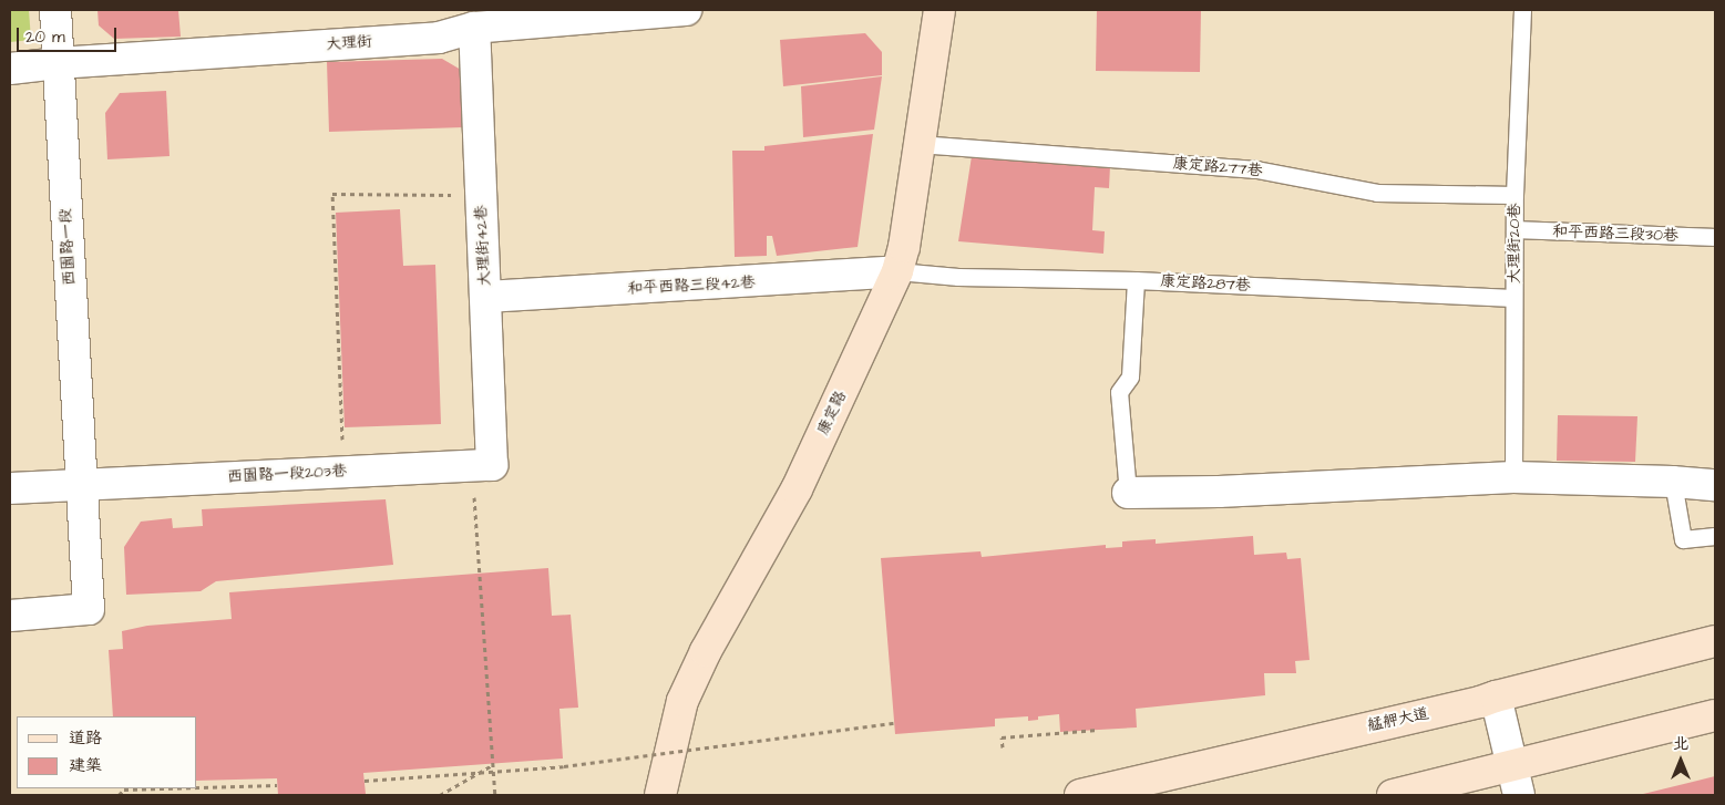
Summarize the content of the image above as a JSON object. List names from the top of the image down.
{
  "streets": {
    "main road": ["康定路", "艋舺大道"],
    "street": [
      "大理街",
      "大理街42巷",
      "西園路一段",
      "和平西路三段42巷",
      "西園路一段203巷"
    ],
    "lane": [
      "康定路277巷",
      "和平西路三段30巷",
      "大理街20巷",
      "康定路287巷"
    ]
  },
  "crossings": [
    ["大理街", "大理街42巷"],
    ["大理街", "西園路一段"],
    ["康定路277巷", "大理街20巷"],
    ["康定路277巷", "康定路"],
    ["和平西路三段30巷", "大理街20巷"],
    ["大理街20巷", "康定路287巷"],
    ["大理街42巷", "和平西路三段42巷"],
    ["大理街42巷", "西園路一段203巷"],
    ["西園路一段", "西園路一段203巷"],
    ["康定路287巷", "和平西路三段42巷"],
    ["康定路287巷", "康定路"],
    ["和平西路三段42巷", "康定路"]
  ],
  "legend": ["道路", "建築"],
  "scale_bar": "20 m",
  "north": "top"
}
